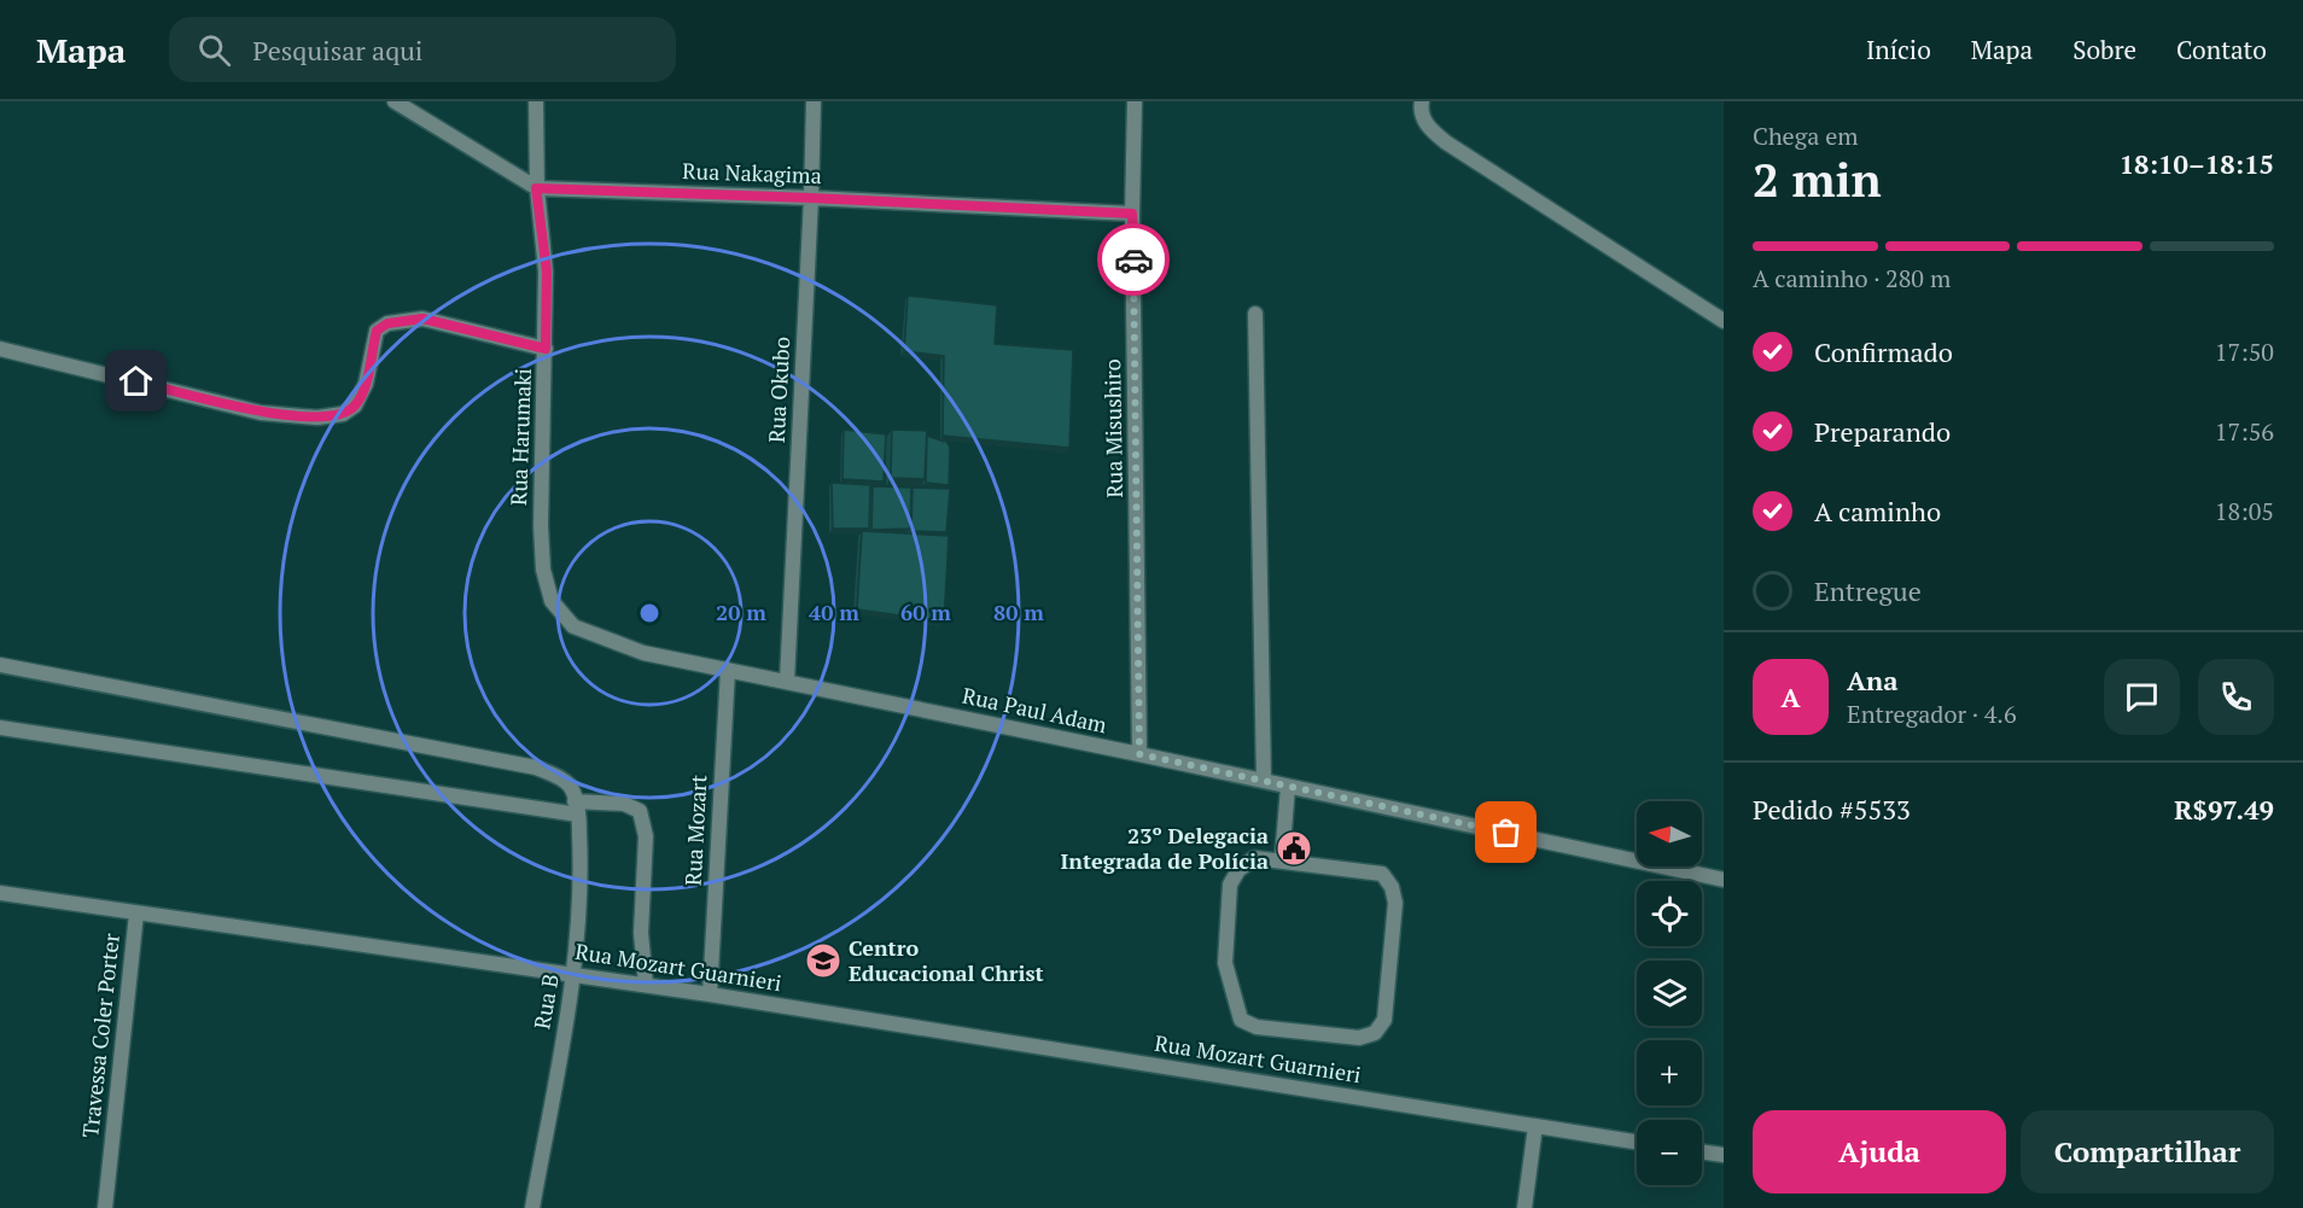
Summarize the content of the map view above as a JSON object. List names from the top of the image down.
{
  "streets": {
    "street": [
      "Rua Nakagima",
      "Rua Okubo",
      "Rua Misushiro",
      "Rua Harumaki",
      "Rua Paul Adam",
      "Rua Mozart",
      "Rua Mozart Guarnieri",
      "Rua B",
      "Travessa Coler Porter"
    ]
  },
  "crossings": [
    ["Rua Nakagima", "Rua Okubo"],
    ["Rua Nakagima", "Rua Misushiro"],
    ["Rua Nakagima", "Rua Harumaki"],
    ["Rua Okubo", "Rua Paul Adam"],
    ["Rua Misushiro", "Rua Paul Adam"],
    ["Rua Harumaki", "Rua Paul Adam"],
    ["Rua Paul Adam", "Rua Mozart"],
    ["Rua Mozart", "Rua Mozart Guarnieri"],
    ["Rua Mozart Guarnieri", "Rua B"],
    ["Rua Mozart Guarnieri", "Travessa Coler Porter"]
  ],
  "places": {
    "public building": ["23º Delegacia Integrada de Polícia"],
    "school or university": ["Centro Educacional Christ"]
  },
  "north": "left",
  "page": {
    "header": "Mapa",
    "search": "Pesquisar aqui",
    "nav": [
      "Início",
      "Mapa",
      "Sobre",
      "Contato"
    ],
    "heading": ["2 min", "Chega em", "18:10–18:15"],
    "panel": [
      "Ana",
      "Entregador · 4.6",
      "Pedido #5533",
      "R$97.49"
    ],
    "bar": "A caminho · 280 m",
    "list": [
      ["Confirmado", "17:50"],
      ["Preparando", "17:56"],
      ["A caminho", "18:05"],
      "Entregue"
    ],
    "round": "A",
    "map_buttons": ["+", "−"],
    "buttons": ["Ajuda", "Compartilhar"]
  },
  "rings": [
    "20 m",
    "40 m",
    "60 m",
    "80 m"
  ]
}
